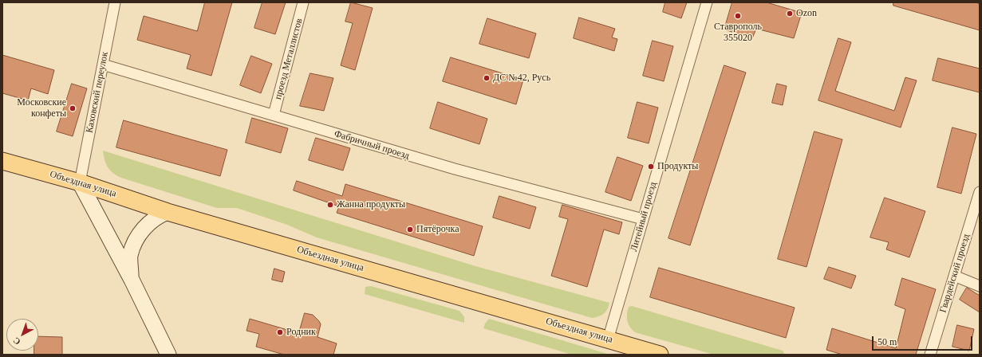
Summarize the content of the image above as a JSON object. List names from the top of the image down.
{
  "streets": {
    "main road": ["Объездная улица"],
    "street": [
      "проезд Металлистов",
      "Каховский переулок",
      "Фабричный проезд",
      "Литейный проезд",
      "Гвардейский проезд"
    ]
  },
  "crossings": [
    ["проезд Металлистов", "Фабричный проезд"],
    ["Каховский переулок", "Фабричный проезд"],
    ["Каховский переулок", "Объездная улица"],
    ["Фабричный проезд", "Литейный проезд"],
    ["Объездная улица", "Литейный проезд"]
  ],
  "places": [
    "Ozon",
    "Ставрополь 355020",
    "ДС №42, Русь",
    "Московские конфеты",
    "Продукты",
    "Жанна продукты",
    "Пятёрочка",
    "Родник"
  ],
  "scale_bar": "50 m",
  "north": "bottom left"
}
